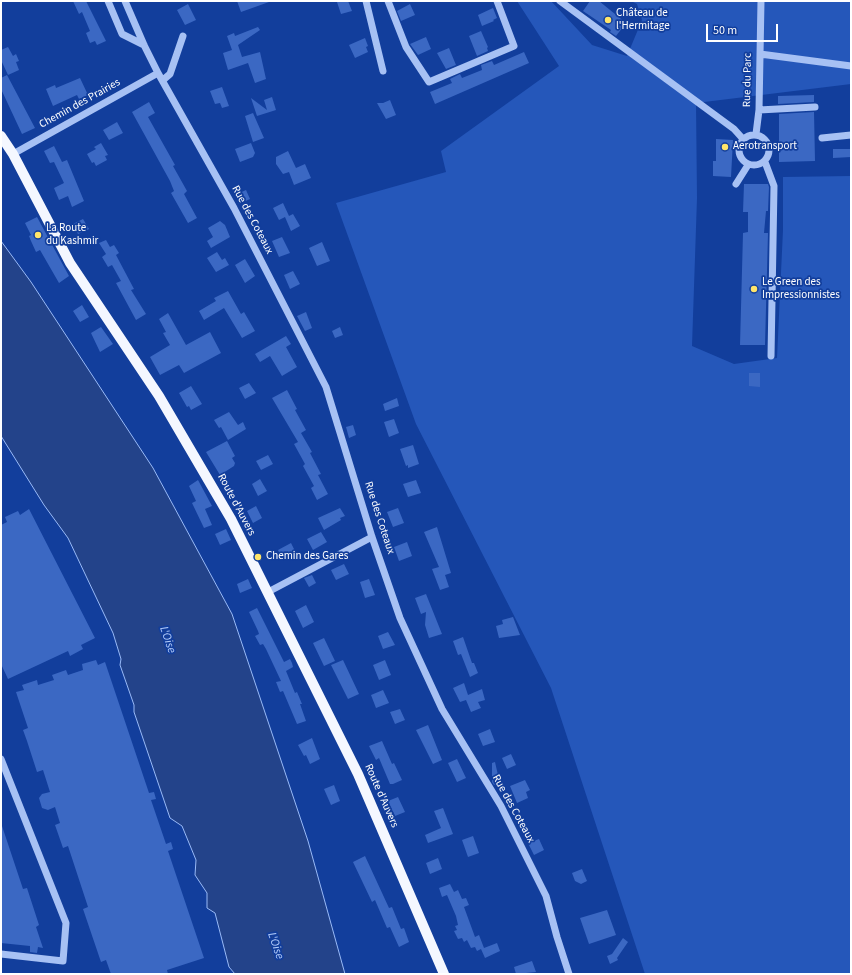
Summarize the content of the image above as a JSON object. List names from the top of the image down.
{
  "streets": {
    "main road": ["Route d'Auvers"],
    "street": ["Rue du Parc", "Chemin des Prairies", "Rue des Coteaux"]
  },
  "crossings": [
    ["Chemin des Prairies", "Rue des Coteaux"],
    ["Chemin des Prairies", "Route d'Auvers"]
  ],
  "water": ["L'Oise"],
  "places": [
    "Château de l'Hermitage",
    "Aerotransport",
    "La Route du Kashmir",
    "Le Green des Impressionnistes",
    "Chemin des Gares"
  ],
  "scale_bar": "50 m"
}
